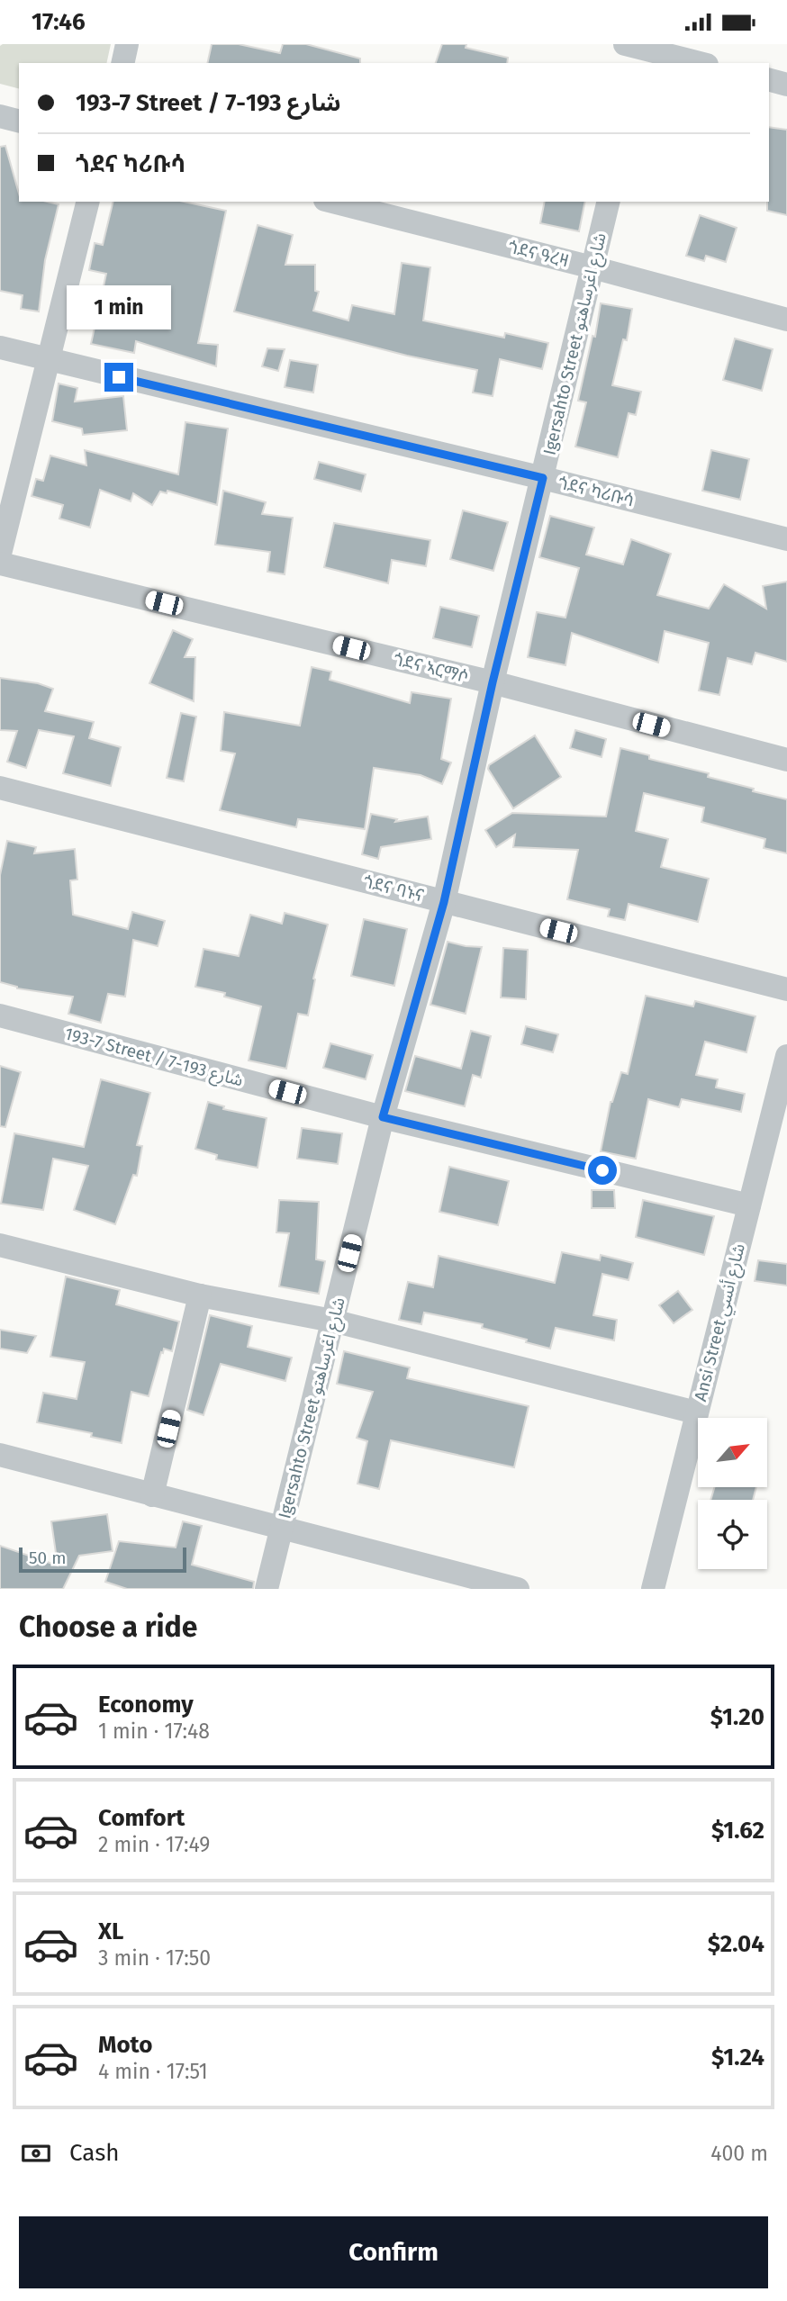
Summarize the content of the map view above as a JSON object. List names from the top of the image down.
{
  "streets": {
    "street": [
      "ጎደና ዓረዛ",
      "Igersahto Street شارع اغرساهتو",
      "ጎደና ካሪቡሳ",
      "ጎደና ኣርማሶ",
      "ጎደና ባኑና",
      "193-7 Street / شارع 193-7",
      "Ansi Street شارع أنسي"
    ]
  },
  "crossings": [
    ["ጎደና ዓረዛ", "Igersahto Street شارع اغرساهتو"],
    ["Igersahto Street شارع اغرساهتو", "ጎደና ካሪቡሳ"],
    ["Igersahto Street شارع اغرساهتو", "ጎደና ኣርማሶ"],
    ["Igersahto Street شارع اغرساهتو", "ጎደና ባኑና"],
    ["Igersahto Street شارع اغرساهتو", "193-7 Street / شارع 193-7"],
    ["193-7 Street / شارع 193-7", "Ansi Street شارع أنسي"]
  ],
  "scale_bar": "50 m",
  "north": "top right",
  "page": {
    "status": "17:46",
    "banner": ["193-7 Street / شارع 193-7", "ጎደና ካሪቡሳ"],
    "bubble": "1 min",
    "scale": "50 m",
    "heading": "Choose a ride",
    "list": [
      {
        "name": "Economy",
        "note": "1 min · 17:48",
        "value": "$1.20"
      },
      {
        "name": "Comfort",
        "note": "2 min · 17:49",
        "value": "$1.62"
      },
      {
        "name": "XL",
        "note": "3 min · 17:50",
        "value": "$2.04"
      },
      {
        "name": "Moto",
        "note": "4 min · 17:51",
        "value": "$1.24"
      }
    ],
    "pay": ["Cash", "400 m"],
    "buttons": "Confirm"
  }
}
